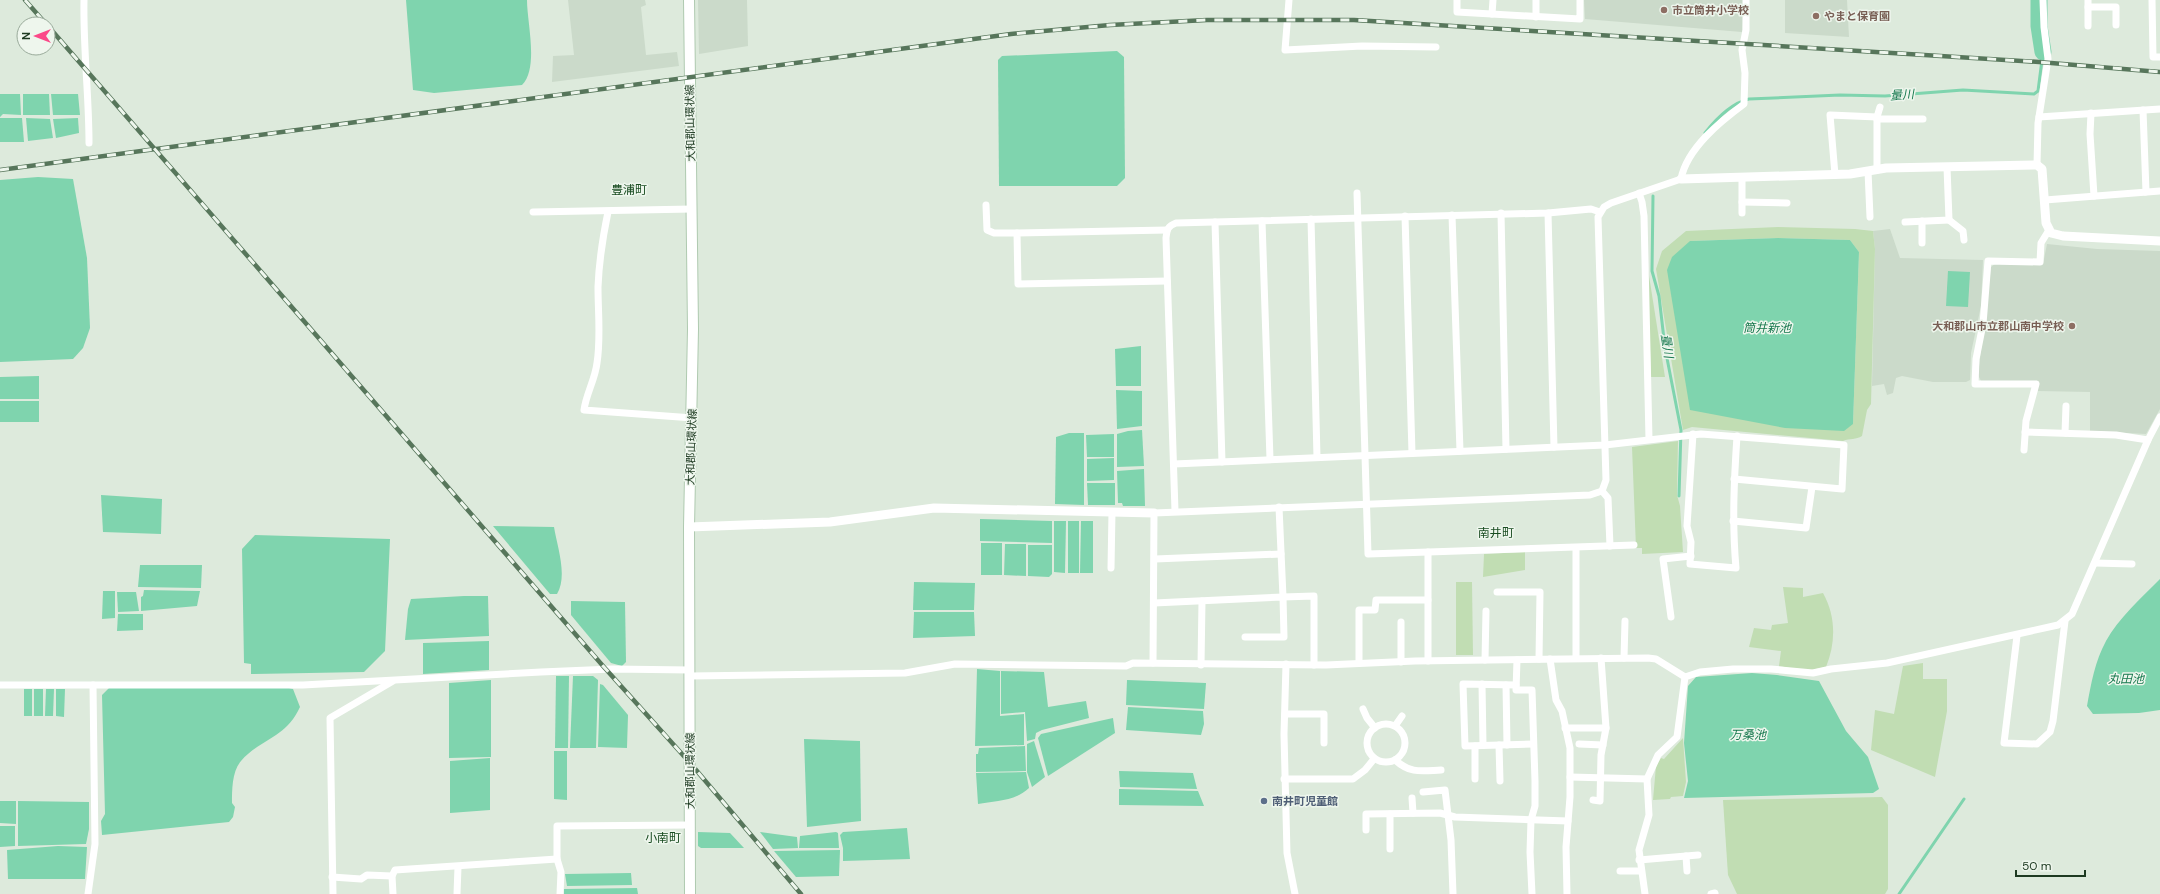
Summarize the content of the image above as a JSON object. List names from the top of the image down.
{
  "streets": {
    "main road": ["大和郡山環状線"]
  },
  "districts": ["豊浦町", "南井町", "小南町"],
  "water": [
    "量川",
    "筒井新池",
    "丸田池",
    "万桑池"
  ],
  "places": [
    "市立筒井小学校",
    "やまと保育園",
    "大和郡山市立郡山南中学校",
    "南井町児童館"
  ],
  "scale_bar": "50 m",
  "north": "left"
}
